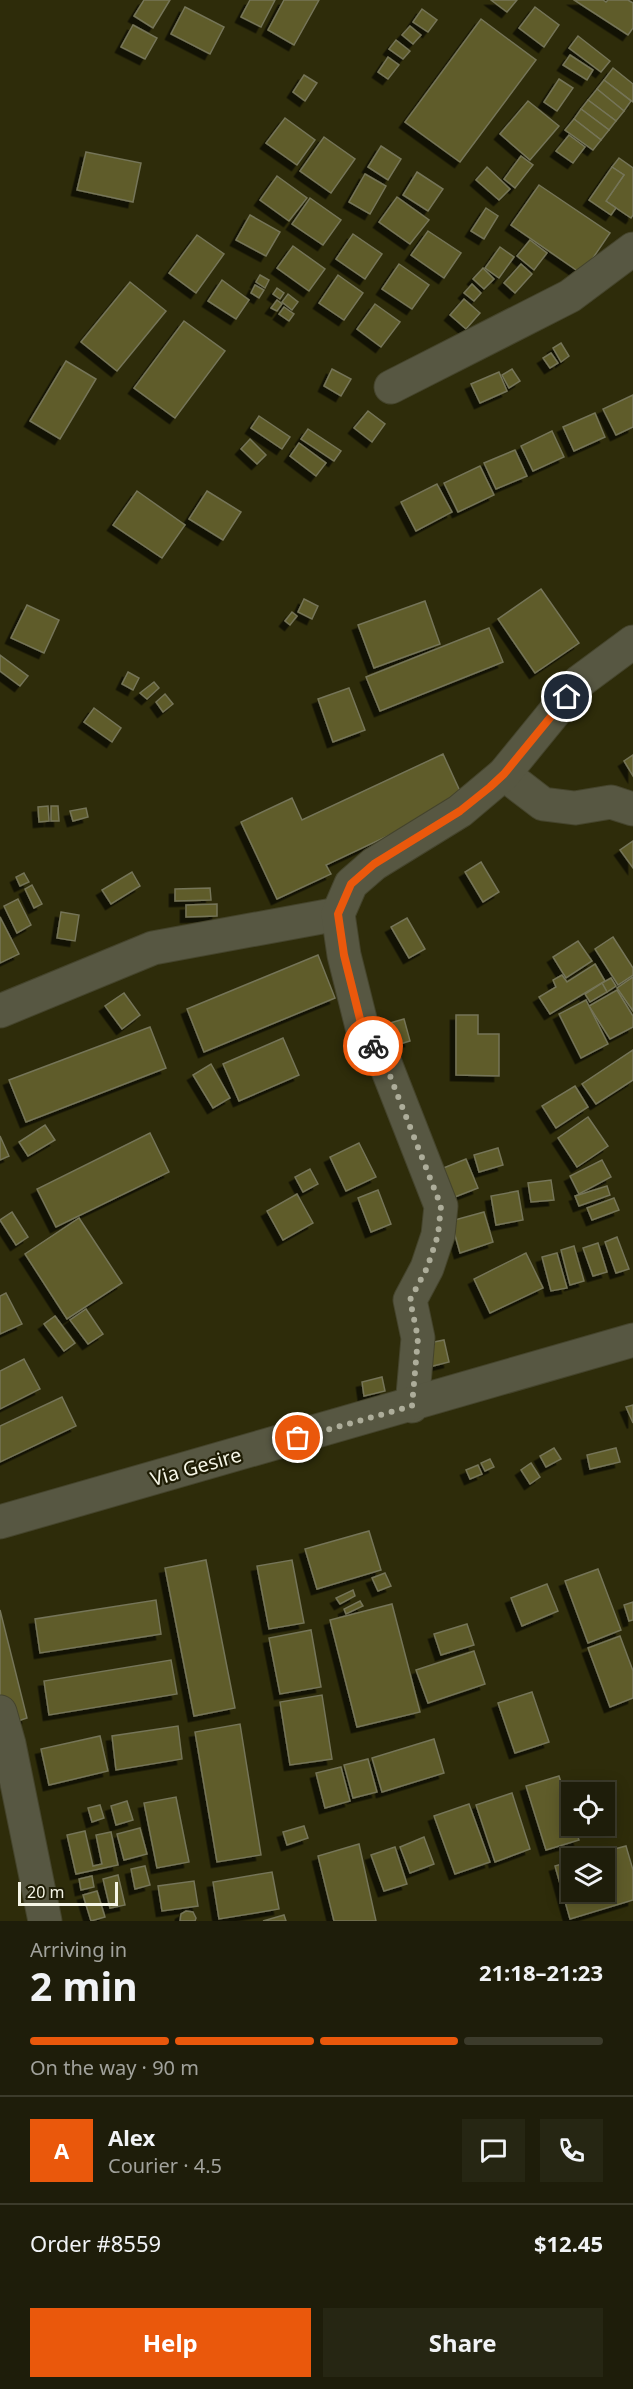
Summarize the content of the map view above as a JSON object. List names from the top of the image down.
{
  "streets": {
    "street": ["Via Gesire"]
  },
  "scale_bar": "20 m",
  "page": {
    "scale": "20 m",
    "heading": ["2 min", "Arriving in", "21:18–21:23"],
    "panel": [
      "Alex",
      "Courier · 4.5",
      "Order #8559",
      "$12.45"
    ],
    "bar": "On the way · 90 m",
    "round": "A",
    "buttons": ["Help", "Share"]
  }
}
